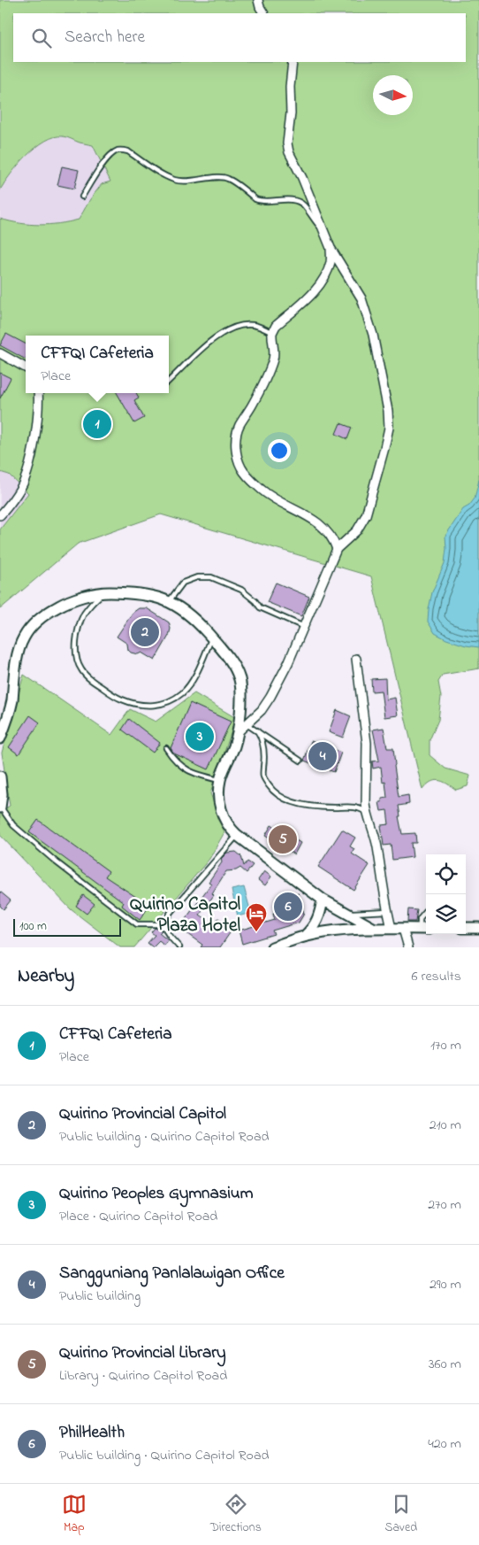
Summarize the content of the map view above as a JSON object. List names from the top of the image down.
{
  "places": {
    "hotel": ["Quirino Capitol Plaza Hotel"]
  },
  "scale_bar": "100 m",
  "north": "right",
  "page": {
    "search": "Search here",
    "popup": ["CFFQI Cafeteria", "Place"],
    "pins": [
      "1",
      "2",
      "3",
      "4",
      "5",
      "6"
    ],
    "scale": "100 m",
    "heading": ["Nearby", "6 results"],
    "list": [
      {
        "mark": "1",
        "name": "CFFQI Cafeteria",
        "note": "Place",
        "value": "170 m"
      },
      {
        "mark": "2",
        "name": "Quirino Provincial Capitol",
        "note": "Public building · Quirino Capitol Road",
        "value": "210 m"
      },
      {
        "mark": "3",
        "name": "Quirino Peoples Gymnasium",
        "note": "Place · Quirino Capitol Road",
        "value": "270 m"
      },
      {
        "mark": "4",
        "name": "Sangguniang Panlalawigan Office",
        "note": "Public building",
        "value": "290 m"
      },
      {
        "mark": "5",
        "name": "Quirino Provincial Library",
        "note": "Library · Quirino Capitol Road",
        "value": "360 m"
      },
      {
        "mark": "6",
        "name": "PhilHealth",
        "note": "Public building · Quirino Capitol Road",
        "value": "420 m"
      }
    ],
    "nav": ["Map", "Directions", "Saved"]
  }
}
